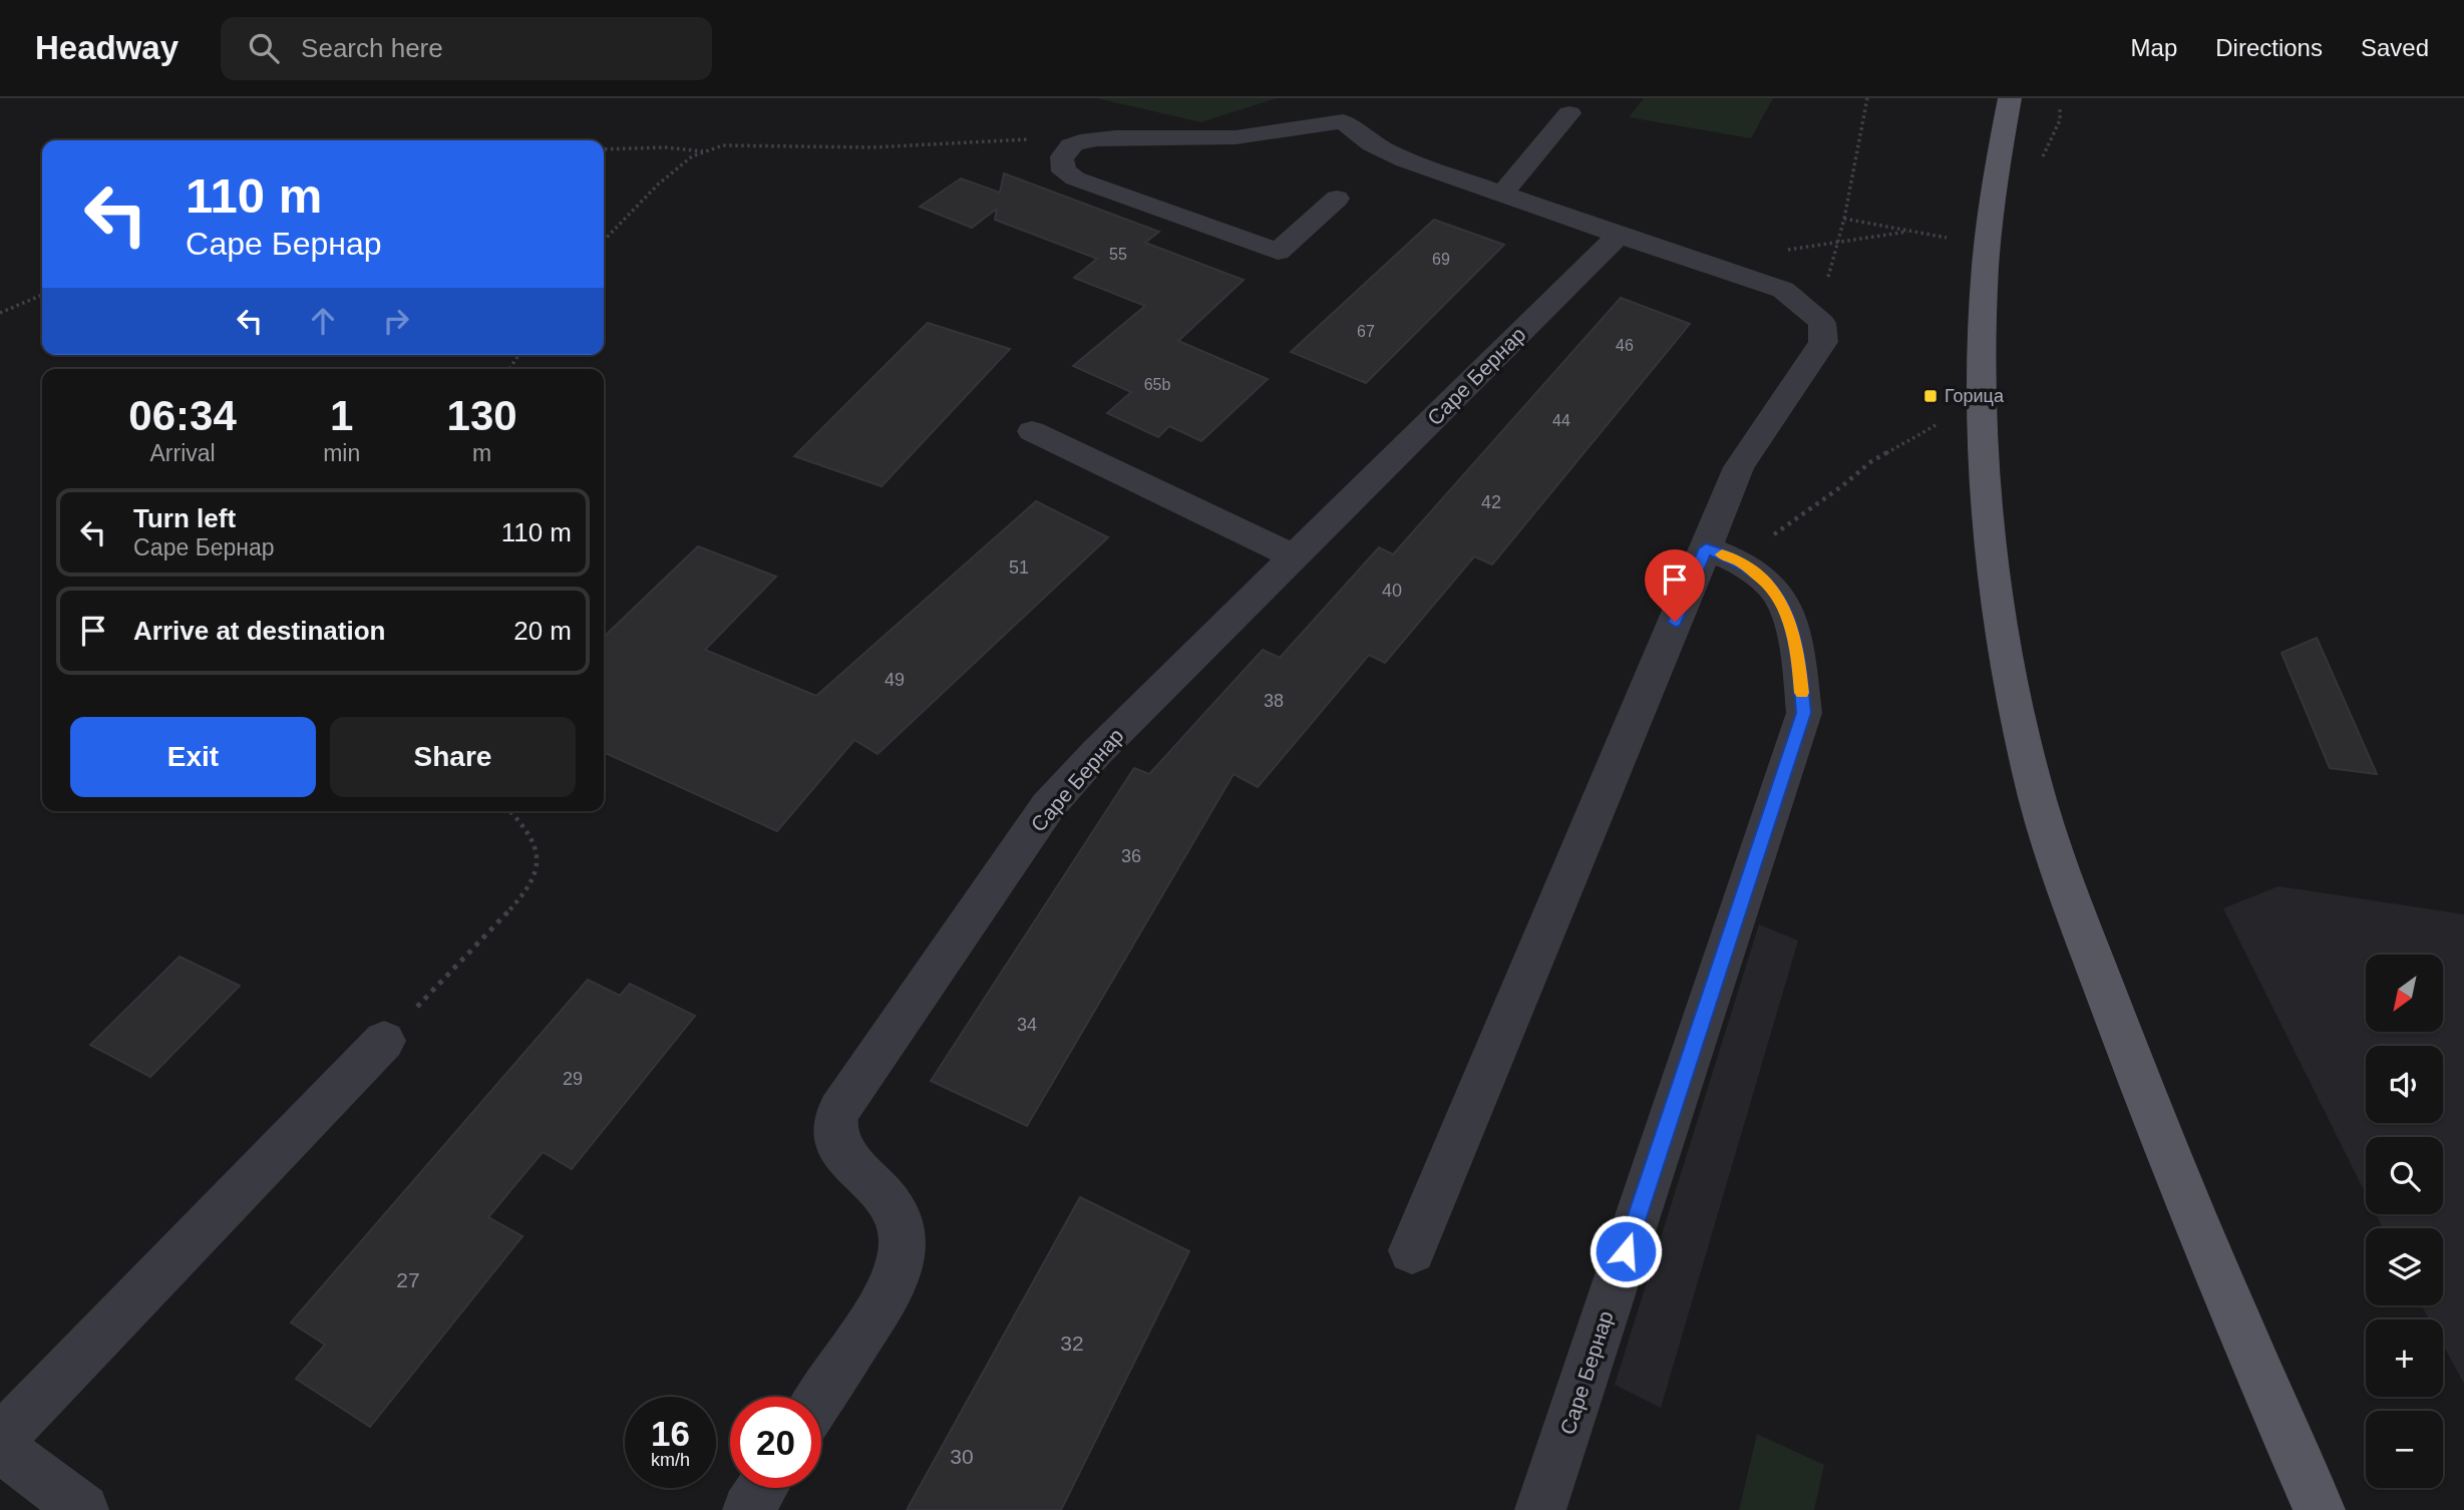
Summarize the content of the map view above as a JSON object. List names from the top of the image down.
{
  "streets": {
    "street": ["Саре Бернар"]
  },
  "places": {
    "transit": ["Горица"]
  },
  "house_numbers": [
    "55",
    "69",
    "67",
    "46",
    "65b",
    "44",
    "42",
    "51",
    "40",
    "49",
    "38",
    "36",
    "34",
    "29",
    "27",
    "32",
    "30"
  ],
  "north": "bottom left",
  "page": {
    "header": "Headway",
    "search": "Search here",
    "nav": ["Map", "Directions", "Saved"],
    "turn": ["110 m", "Саре Бернар"],
    "eta": [
      "06:34",
      "Arrival",
      "1",
      "min",
      "130",
      "m"
    ],
    "list": [
      {
        "name": "Turn left",
        "note": "Саре Бернар",
        "value": "110 m"
      },
      {
        "name": "Arrive at destination",
        "value": "20 m"
      }
    ],
    "buttons": ["Exit", "Share"],
    "map_buttons": ["+", "−"],
    "speed": "16 km/h",
    "limit": "20"
  }
}
